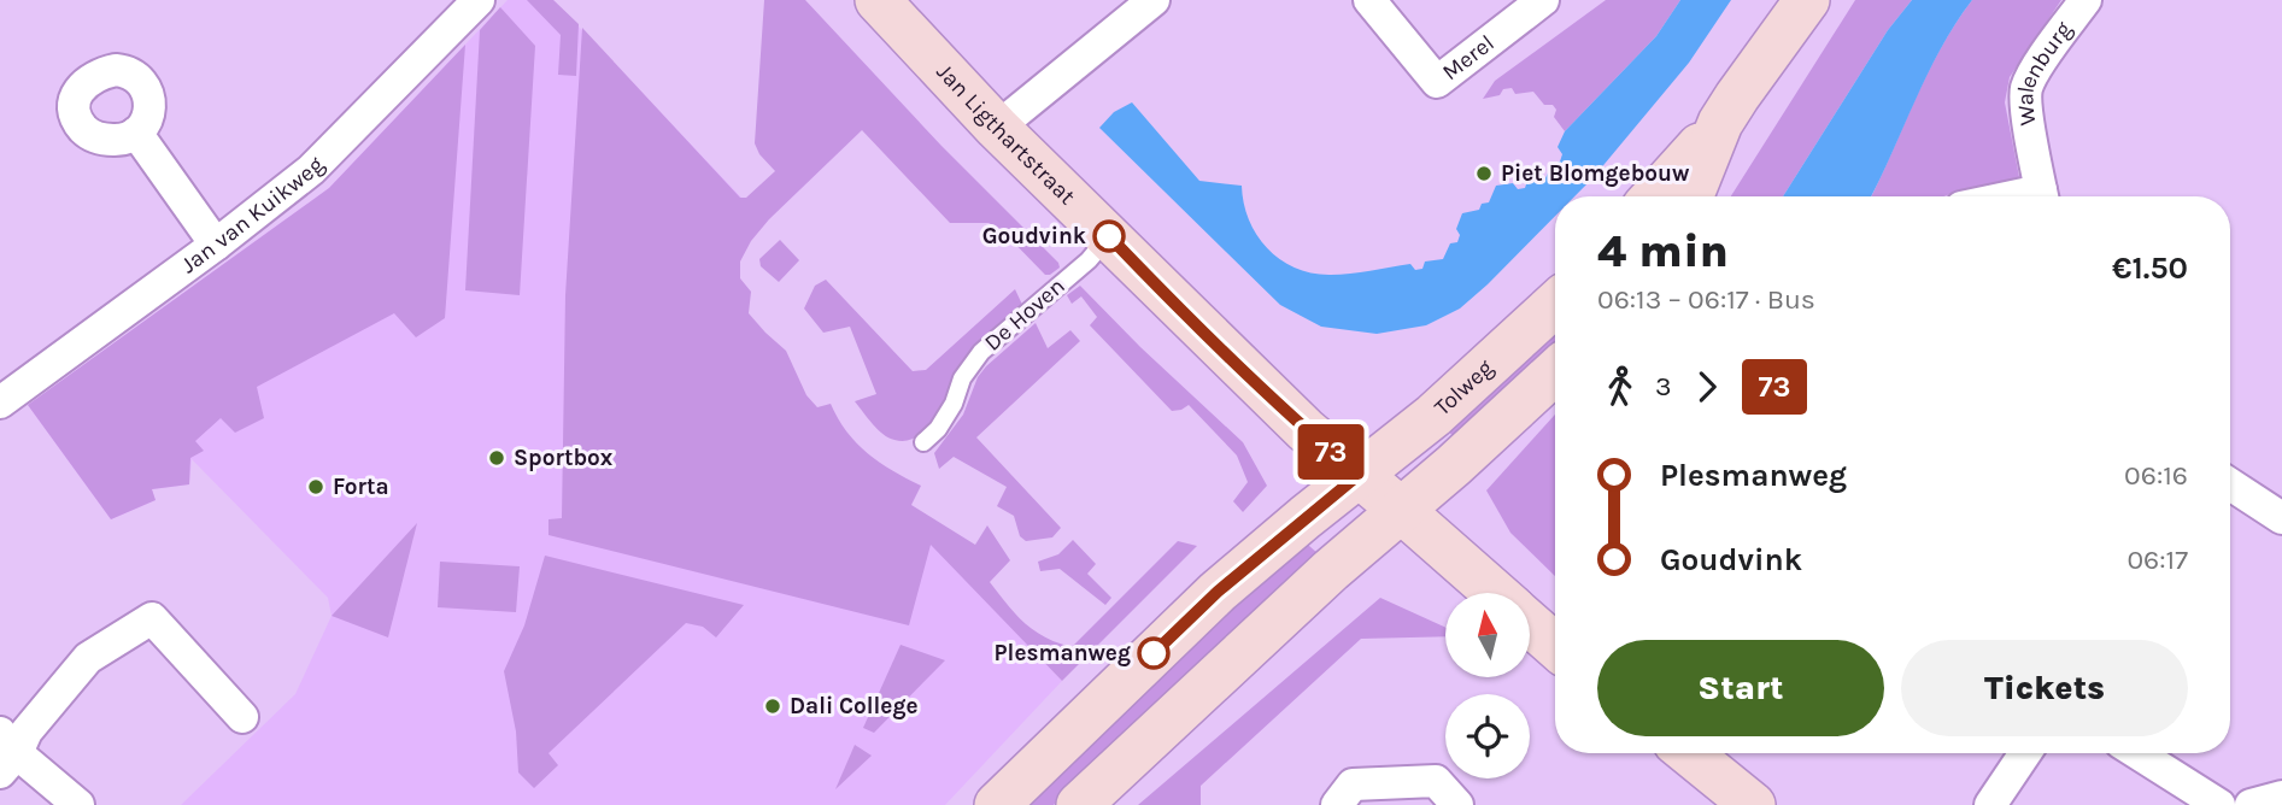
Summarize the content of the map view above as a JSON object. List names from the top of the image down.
{
  "streets": {
    "main road": ["Jan Ligthartstraat", "Tolweg"],
    "street": ["Merel", "Walenburg", "Jan van Kuikweg"],
    "lane": ["De Hoven"]
  },
  "crossings": [
    ["Jan Ligthartstraat", "De Hoven"],
    ["Jan Ligthartstraat", "Tolweg"]
  ],
  "places": [
    "Piet Blomgebouw",
    "Goudvink",
    "Sportbox",
    "Forta",
    "Plesmanweg",
    "Dali College"
  ],
  "lines": ["bus line 73"],
  "north": "top",
  "page": {
    "on_map": "73",
    "heading": ["4 min", "06:13 – 06:17 · Bus", "€1.50"],
    "legs": ["3", "73"],
    "list": [
      {
        "name": "Plesmanweg",
        "value": "06:16"
      },
      {
        "name": "Goudvink",
        "value": "06:17"
      }
    ],
    "buttons": ["Start", "Tickets"]
  }
}
